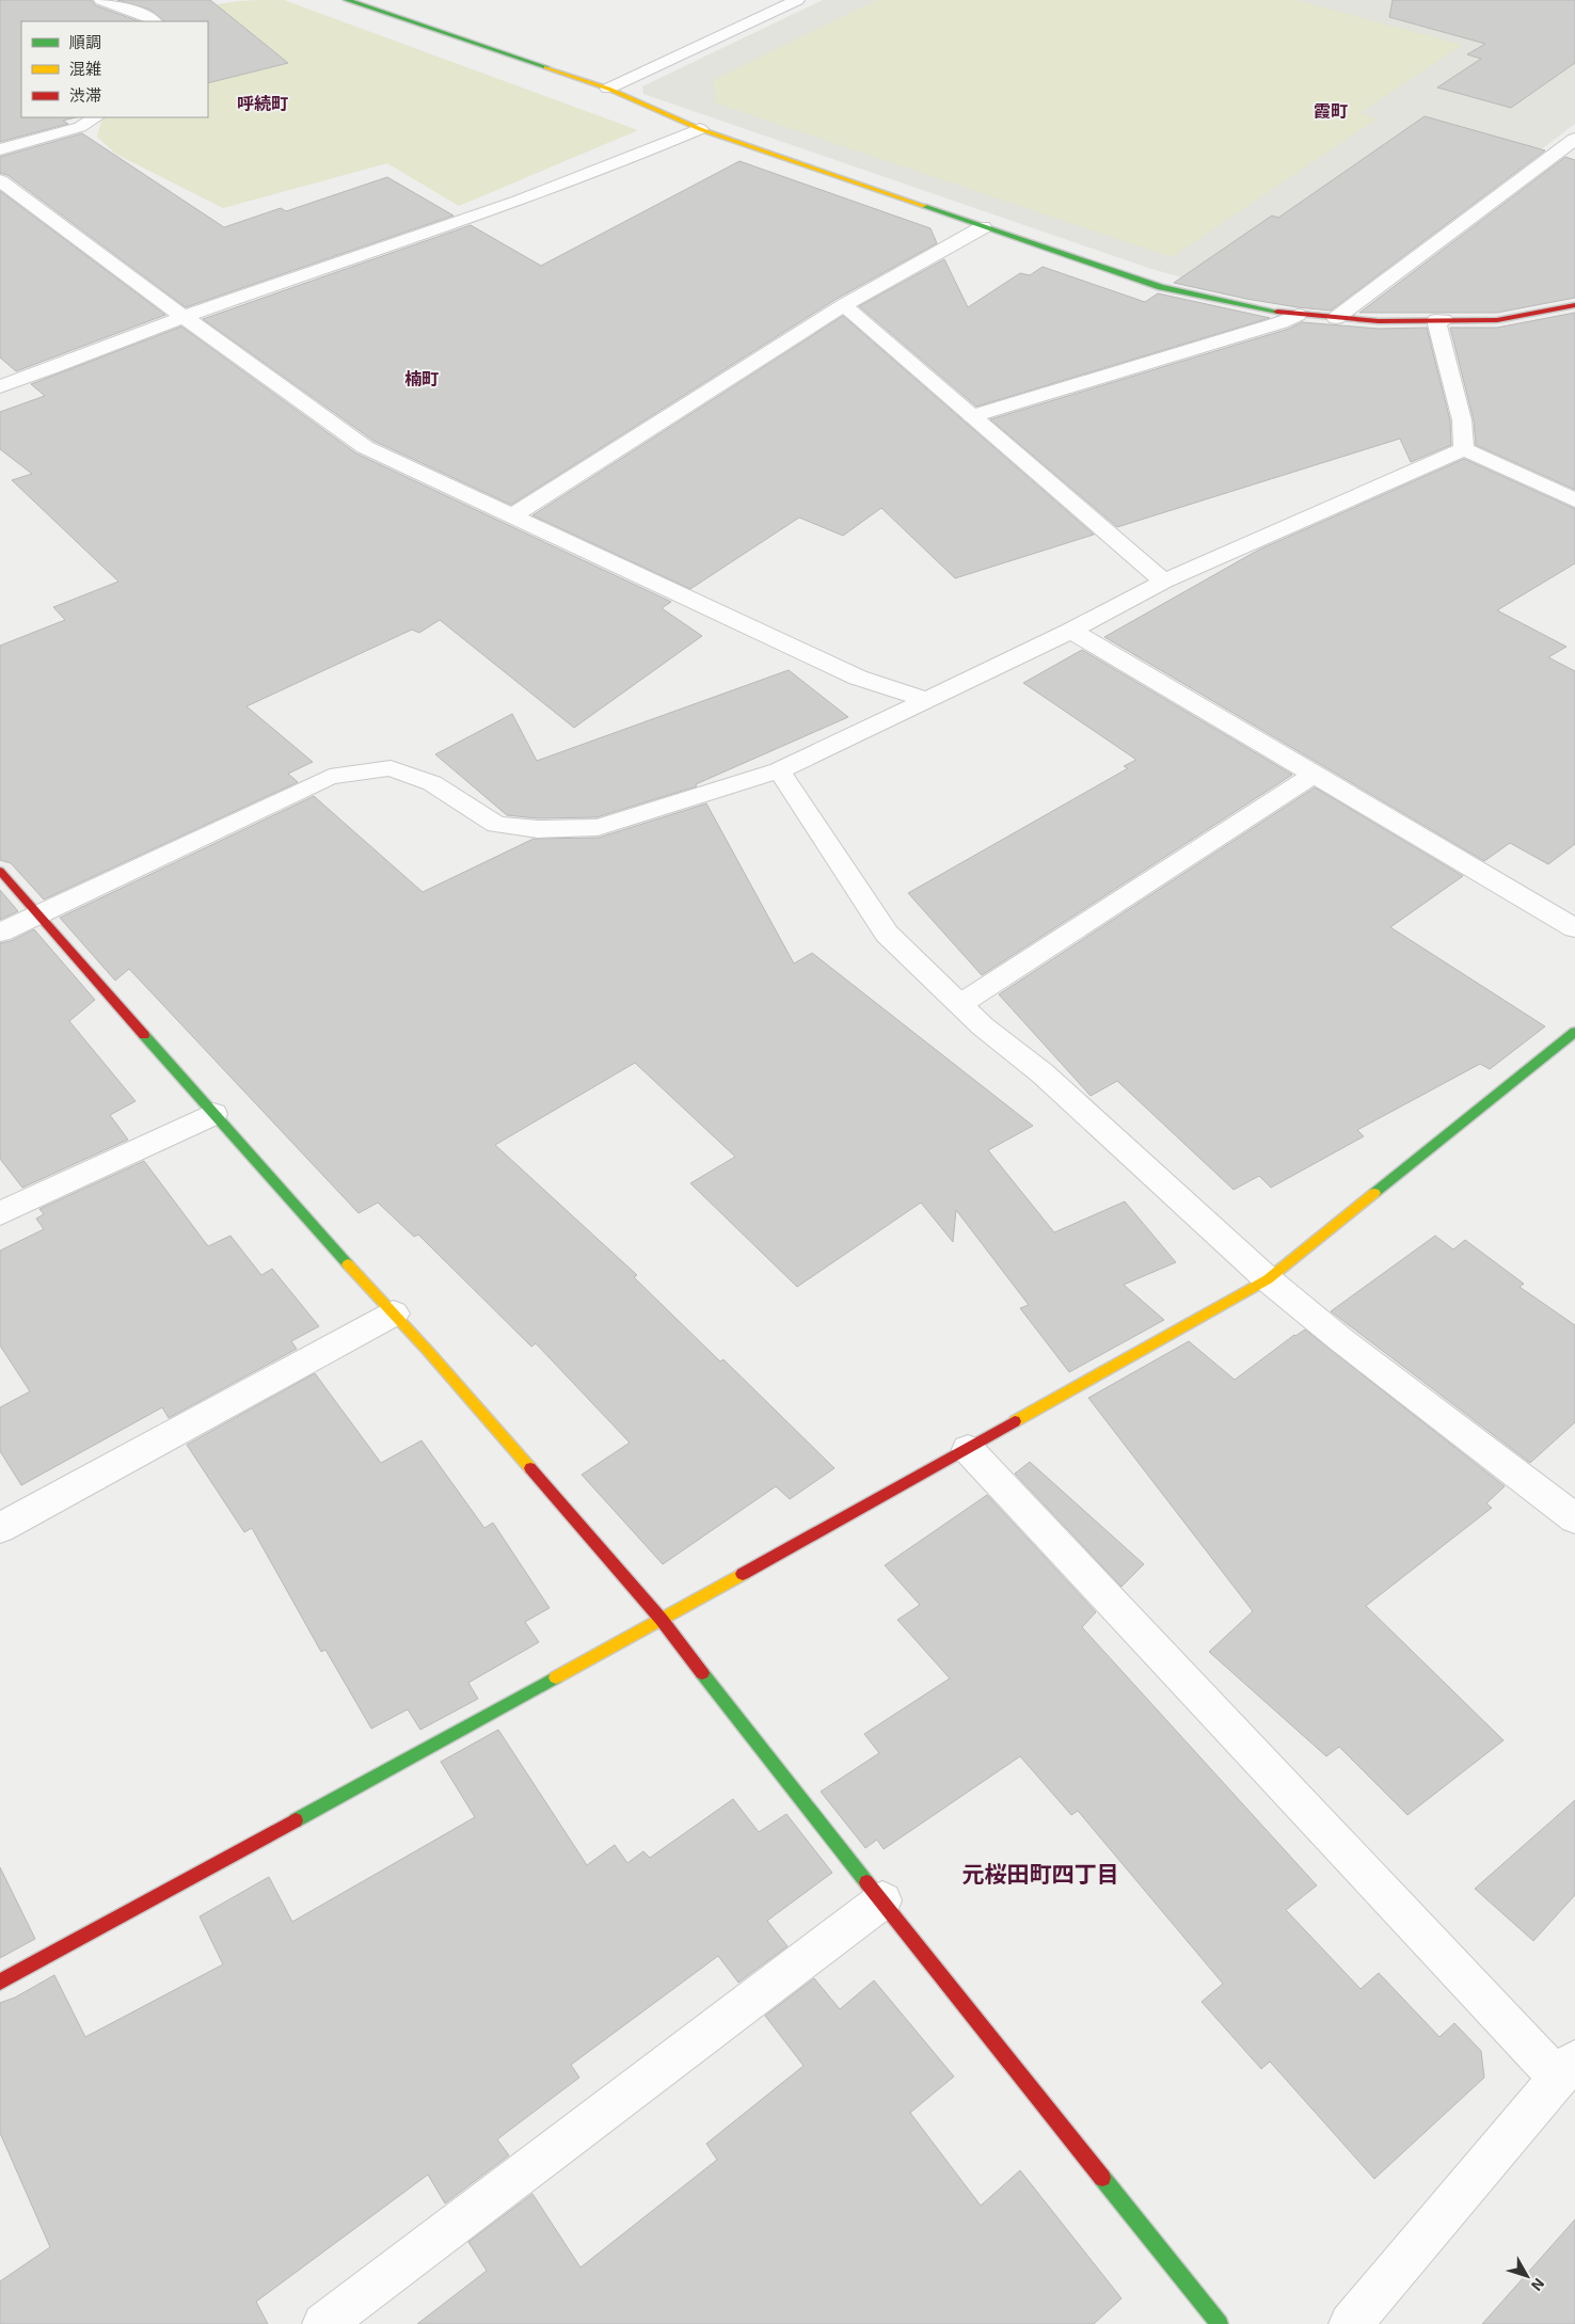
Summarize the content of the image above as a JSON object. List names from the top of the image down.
{
  "districts": [
    "呼続町",
    "霞町",
    "楠町",
    "元桜田町四丁目"
  ],
  "legend": ["順調", "混雑", "渋滞"],
  "north": "bottom right"
}
